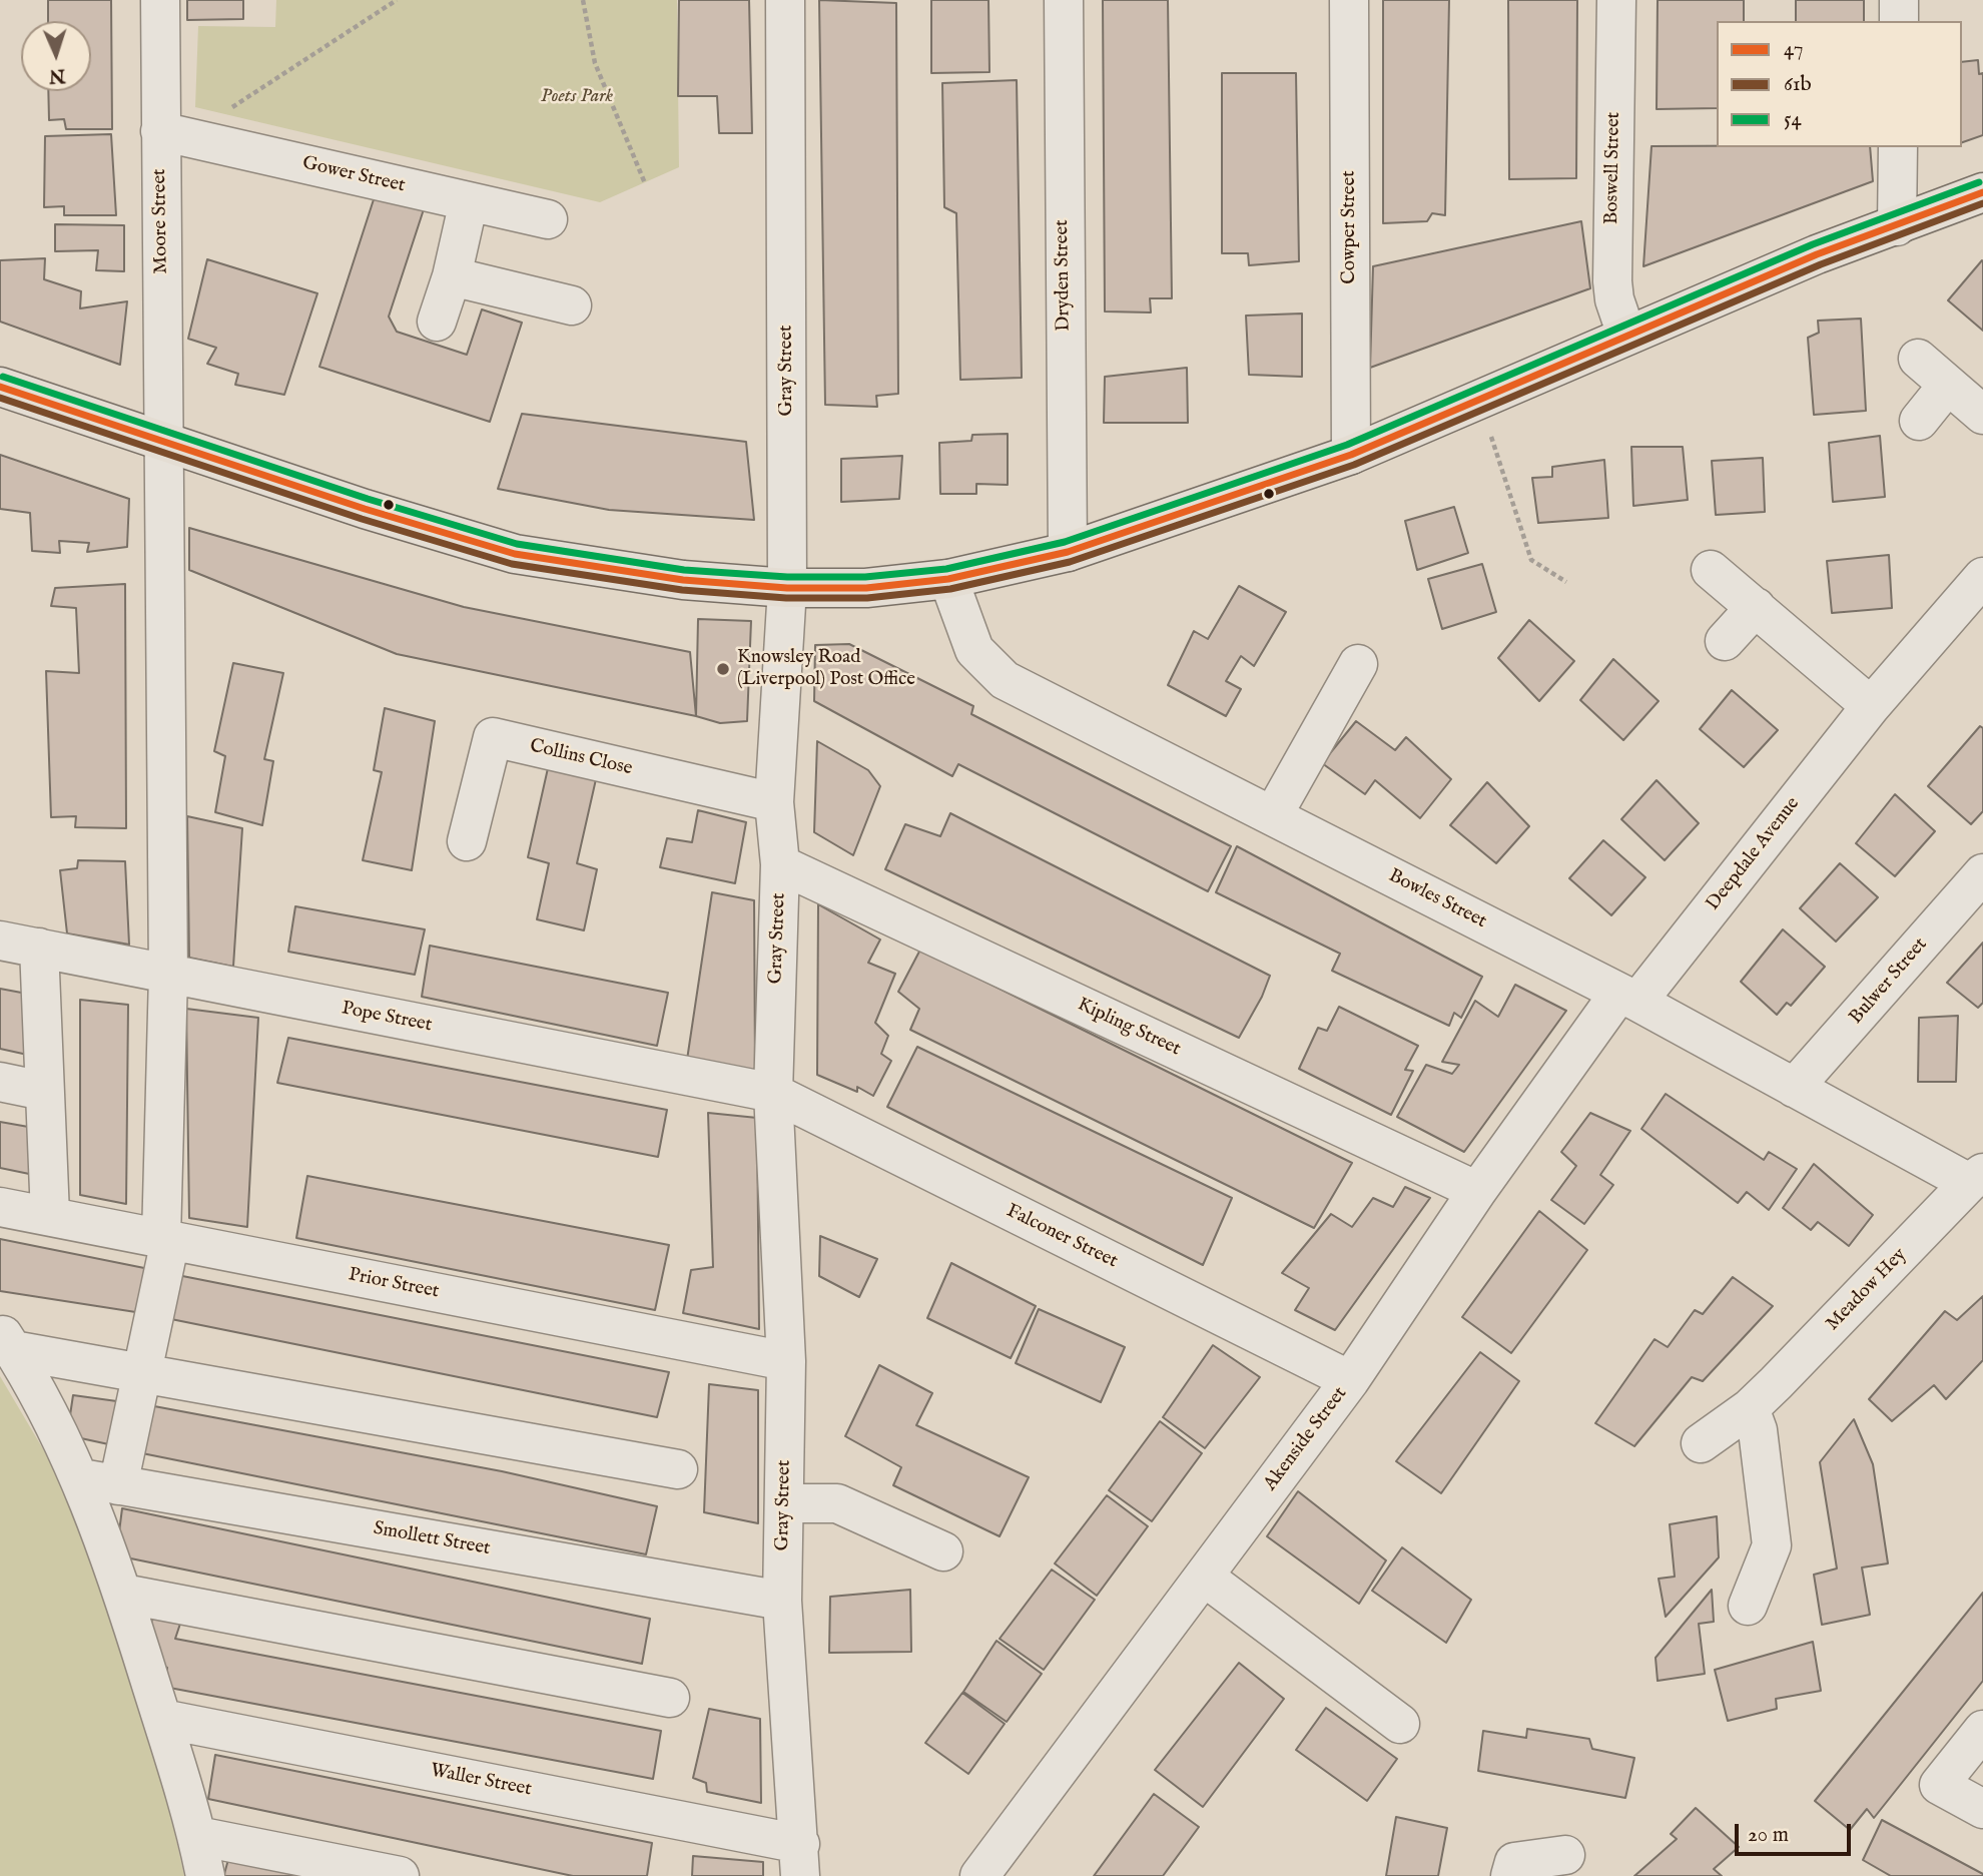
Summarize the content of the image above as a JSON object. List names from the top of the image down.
{
  "streets": {
    "street": [
      "Boswell Street",
      "Gower Street",
      "Moore Street",
      "Cowper Street",
      "Dryden Street",
      "Gray Street",
      "Collins Close",
      "Deepdale Avenue",
      "Bowles Street",
      "Bulwer Street",
      "Pope Street",
      "Kipling Street",
      "Falconer Street",
      "Prior Street",
      "Meadow Hey",
      "Akenside Street",
      "Smollett Street",
      "Waller Street"
    ]
  },
  "crossings": [
    ["Gower Street", "Moore Street"],
    ["Moore Street", "Pope Street"],
    ["Moore Street", "Prior Street"],
    ["Moore Street", "Smollett Street"],
    ["Gray Street", "Collins Close"],
    ["Gray Street", "Pope Street"],
    ["Gray Street", "Kipling Street"],
    ["Gray Street", "Falconer Street"],
    ["Gray Street", "Prior Street"],
    ["Gray Street", "Smollett Street"],
    ["Gray Street", "Waller Street"],
    ["Deepdale Avenue", "Bowles Street"],
    ["Deepdale Avenue", "Akenside Street"],
    ["Bowles Street", "Bulwer Street"],
    ["Bowles Street", "Meadow Hey"],
    ["Bowles Street", "Akenside Street"],
    ["Pope Street", "Falconer Street"],
    ["Kipling Street", "Akenside Street"],
    ["Falconer Street", "Akenside Street"]
  ],
  "parks": ["Poets Park"],
  "places": ["Knowsley Road (Liverpool) Post Office"],
  "lines": ["transit line 54", "transit line 47", "transit line 61b"],
  "legend": ["47", "61b", "54"],
  "scale_bar": "20 m",
  "north": "bottom"
}
